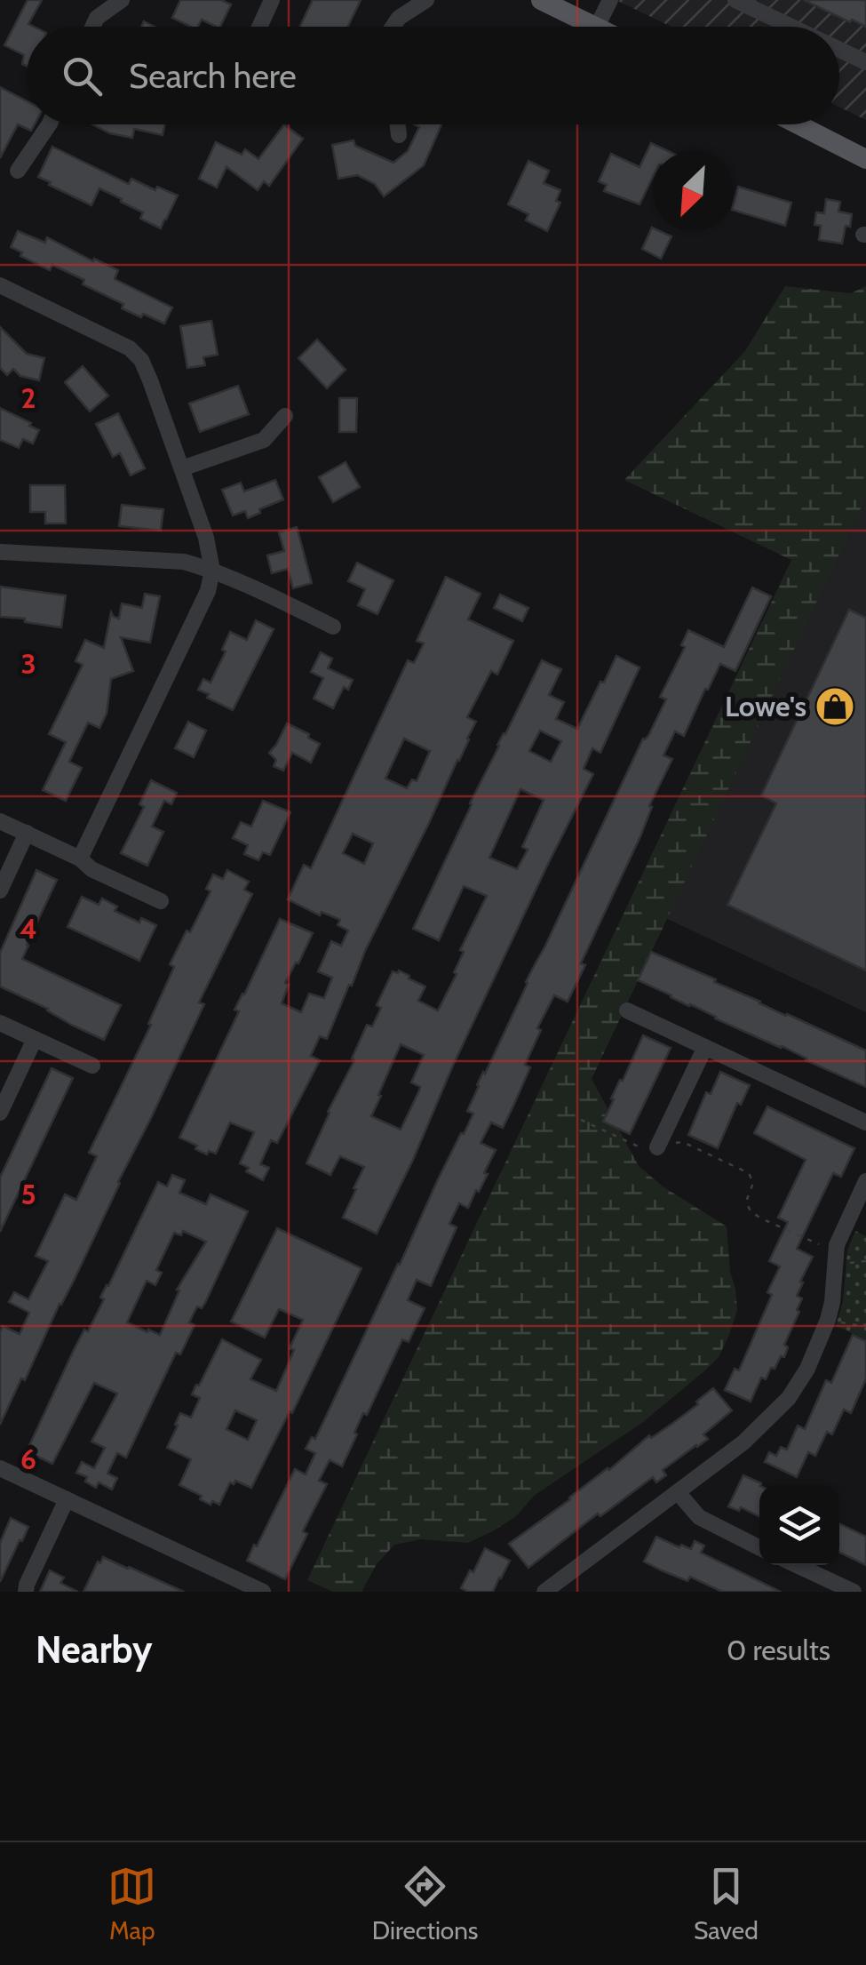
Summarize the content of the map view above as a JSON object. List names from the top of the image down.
{
  "places": {
    "shop": ["Lowe's"]
  },
  "north": "bottom left",
  "page": {
    "search": "Search here",
    "heading": ["Nearby", "0 results"],
    "nav": ["Map", "Directions", "Saved"]
  },
  "grid": {
    "rows": [
      "2",
      "3",
      "4",
      "5",
      "6"
    ]
  }
}
